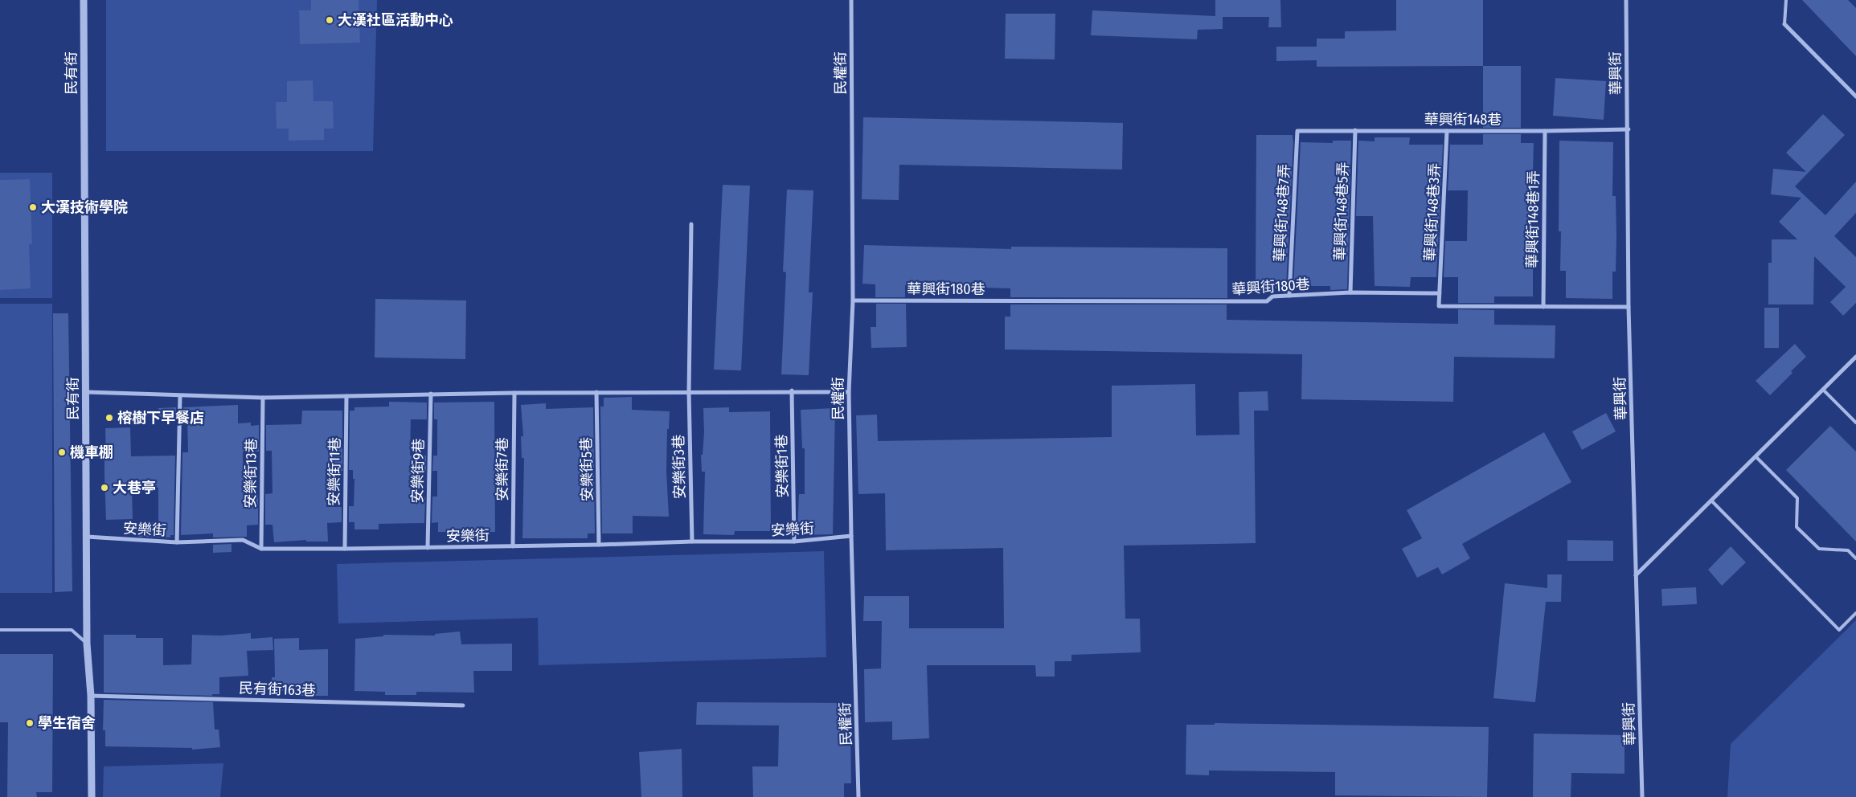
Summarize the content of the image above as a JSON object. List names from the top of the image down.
{
  "streets": {
    "street": [
      "民有街",
      "民權街",
      "華興街",
      "華興街148巷",
      "華興街148巷5弄",
      "華興街148巷3弄",
      "華興街148巷7弄",
      "華興街148巷1弄",
      "華興街180巷",
      "安樂街1巷",
      "安樂街3巷",
      "安樂街7巷",
      "安樂街5巷",
      "安樂街9巷",
      "安樂街11巷",
      "安樂街13巷",
      "安樂街",
      "民有街163巷"
    ]
  },
  "crossings": [
    ["民有街", "安樂街"],
    ["民有街", "民有街163巷"],
    ["民權街", "華興街180巷"],
    ["民權街", "安樂街"],
    ["華興街", "華興街148巷"],
    ["華興街148巷", "華興街148巷5弄"],
    ["華興街148巷", "華興街148巷3弄"],
    ["華興街148巷", "華興街148巷7弄"],
    ["華興街148巷", "華興街148巷1弄"],
    ["華興街148巷5弄", "華興街180巷"],
    ["華興街148巷3弄", "華興街180巷"],
    ["華興街148巷7弄", "華興街180巷"],
    ["安樂街1巷", "安樂街"],
    ["安樂街3巷", "安樂街"],
    ["安樂街7巷", "安樂街"],
    ["安樂街5巷", "安樂街"],
    ["安樂街9巷", "安樂街"],
    ["安樂街11巷", "安樂街"],
    ["安樂街13巷", "安樂街"]
  ],
  "places": [
    "大漢社區活動中心",
    "大漢技術學院",
    "榕樹下早餐店",
    "機車棚",
    "大巷亭",
    "學生宿舍"
  ]
}
